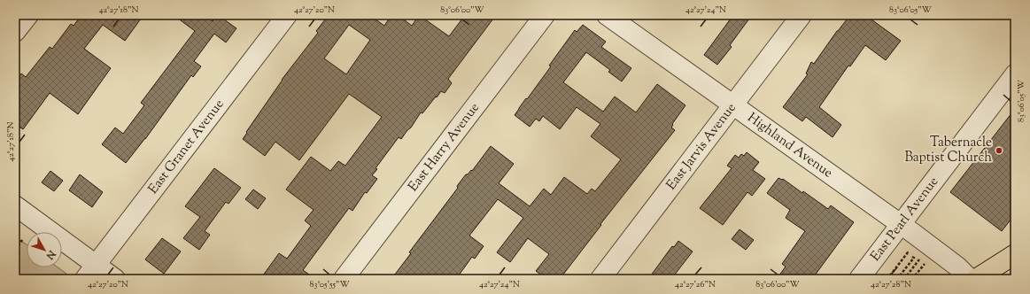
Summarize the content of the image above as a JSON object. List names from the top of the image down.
{
  "streets": {
    "street": [
      "Highland Avenue",
      "East Granet Avenue",
      "East Harry Avenue",
      "East Jarvis Avenue",
      "East Pearl Avenue"
    ]
  },
  "crossings": [
    ["Highland Avenue", "East Jarvis Avenue"],
    ["Highland Avenue", "East Pearl Avenue"]
  ],
  "places": ["Tabernacle Baptist Church"],
  "north": "bottom right",
  "coordinates": [
    "42°27'18\"N",
    "42°27'20\"N",
    "83°06'00\"W",
    "42°27'24\"N",
    "83°06'05\"W",
    "83°05'55\"W",
    "42°27'26\"N",
    "42°27'28\"N"
  ]
}
